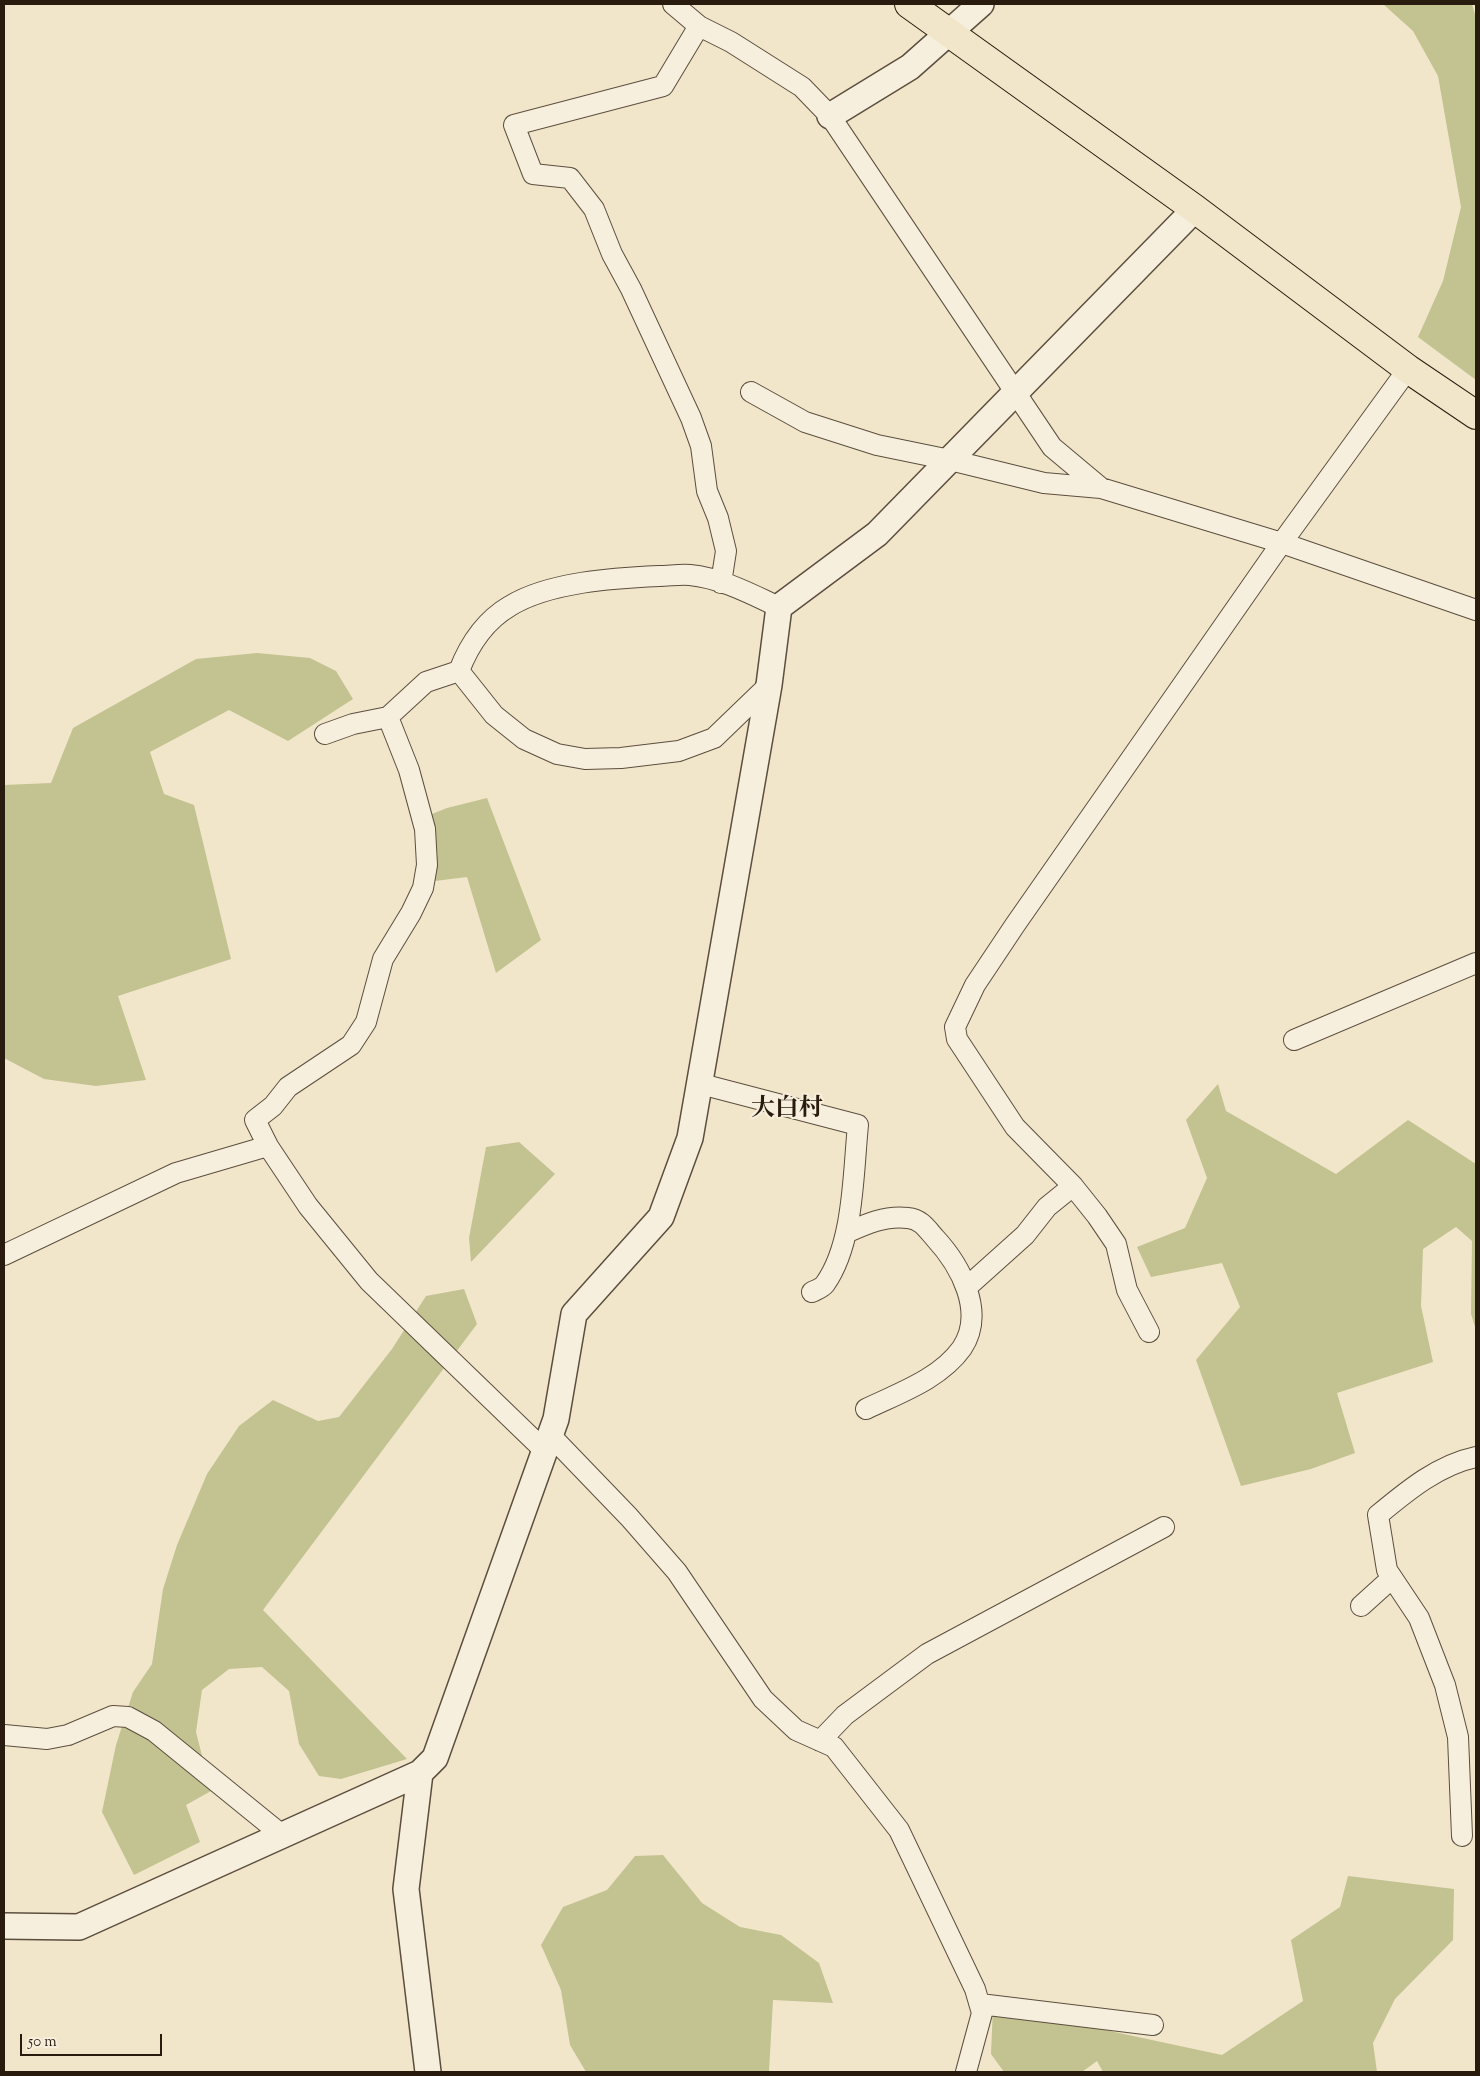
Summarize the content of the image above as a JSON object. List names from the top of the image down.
{
  "districts": ["大白村"],
  "scale_bar": "50 m"
}
